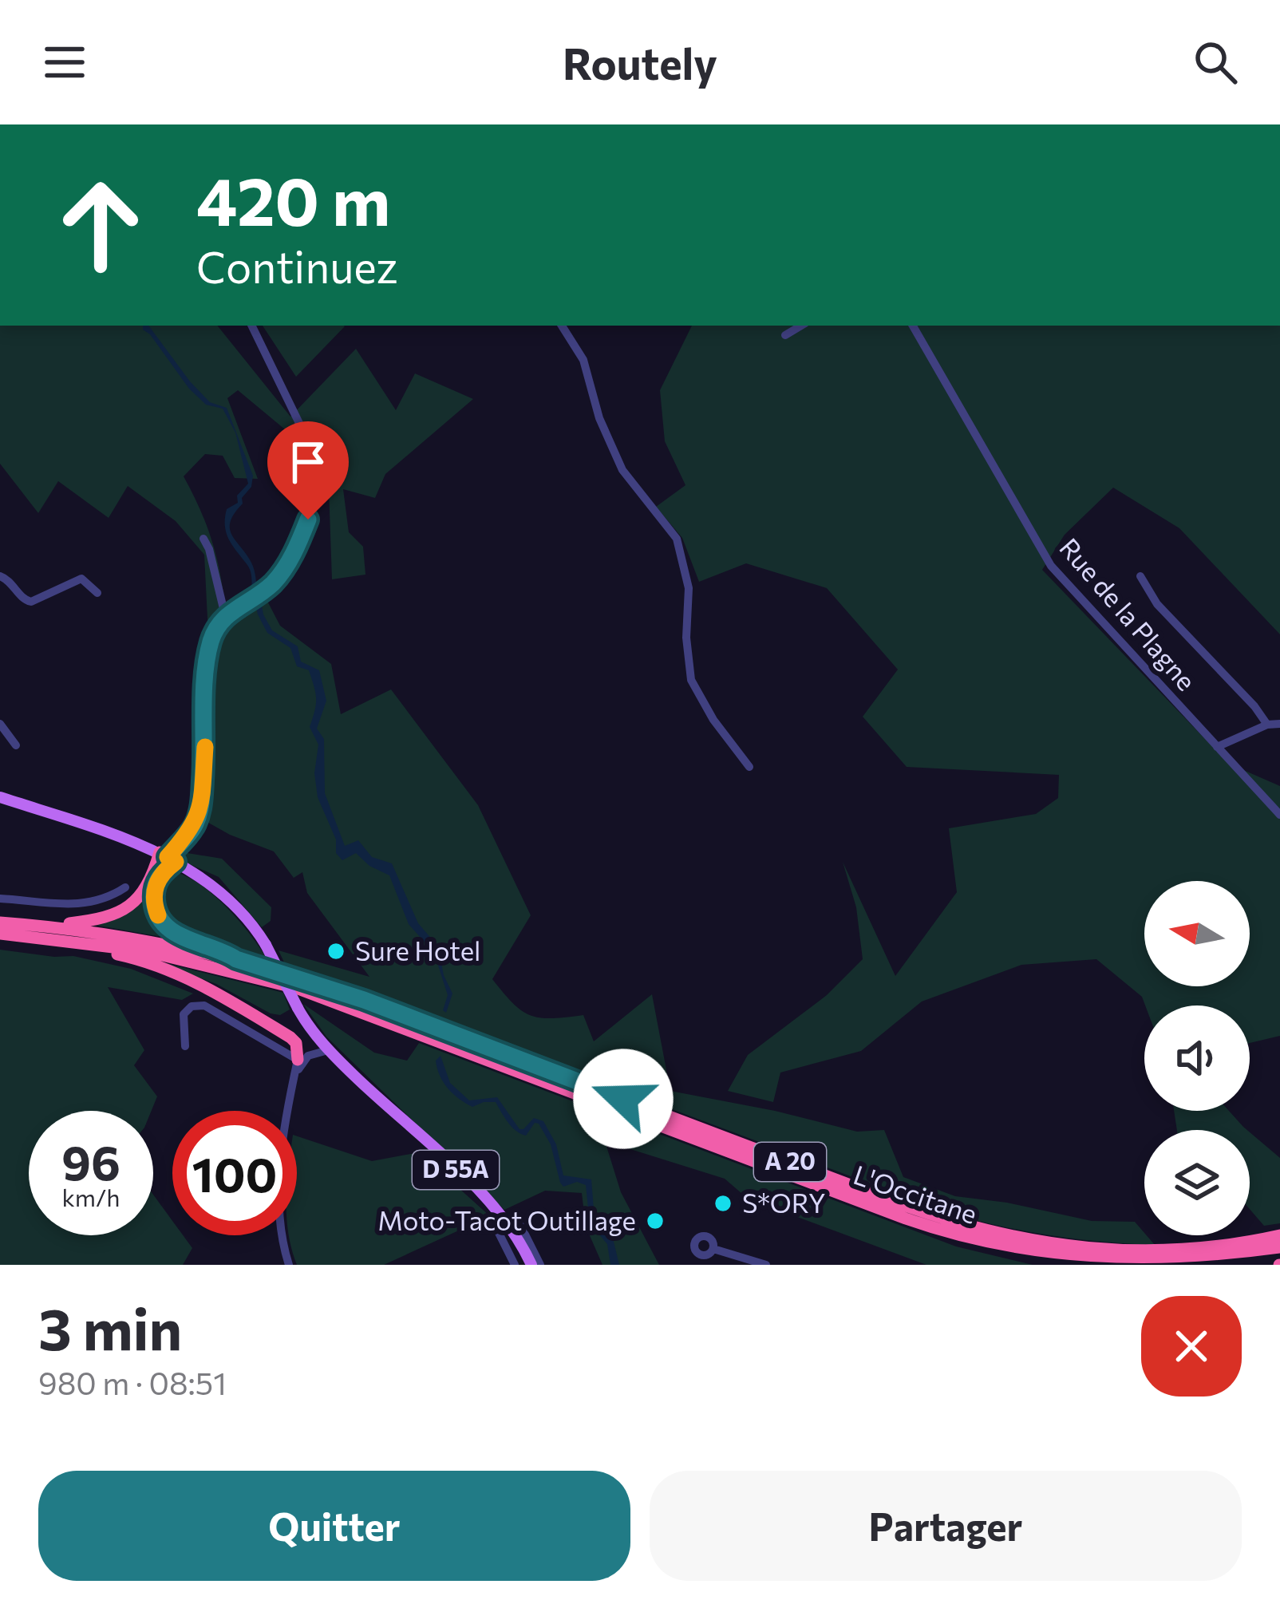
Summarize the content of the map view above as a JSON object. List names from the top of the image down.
{
  "streets": {
    "highway": ["A 20", "L'Occitane"],
    "main road": ["D 55A"],
    "street": ["Rue de la Plagne"]
  },
  "places": ["Sure Hotel", "S*ORY", "Moto-Tacot Outillage"],
  "north": "left",
  "page": {
    "header": "Routely",
    "turn": ["420 m", "Continuez"],
    "speed": "96 km/h",
    "limit": "100",
    "heading": ["3 min", "980 m · 08:51"],
    "buttons": ["Quitter", "Partager"]
  }
}
